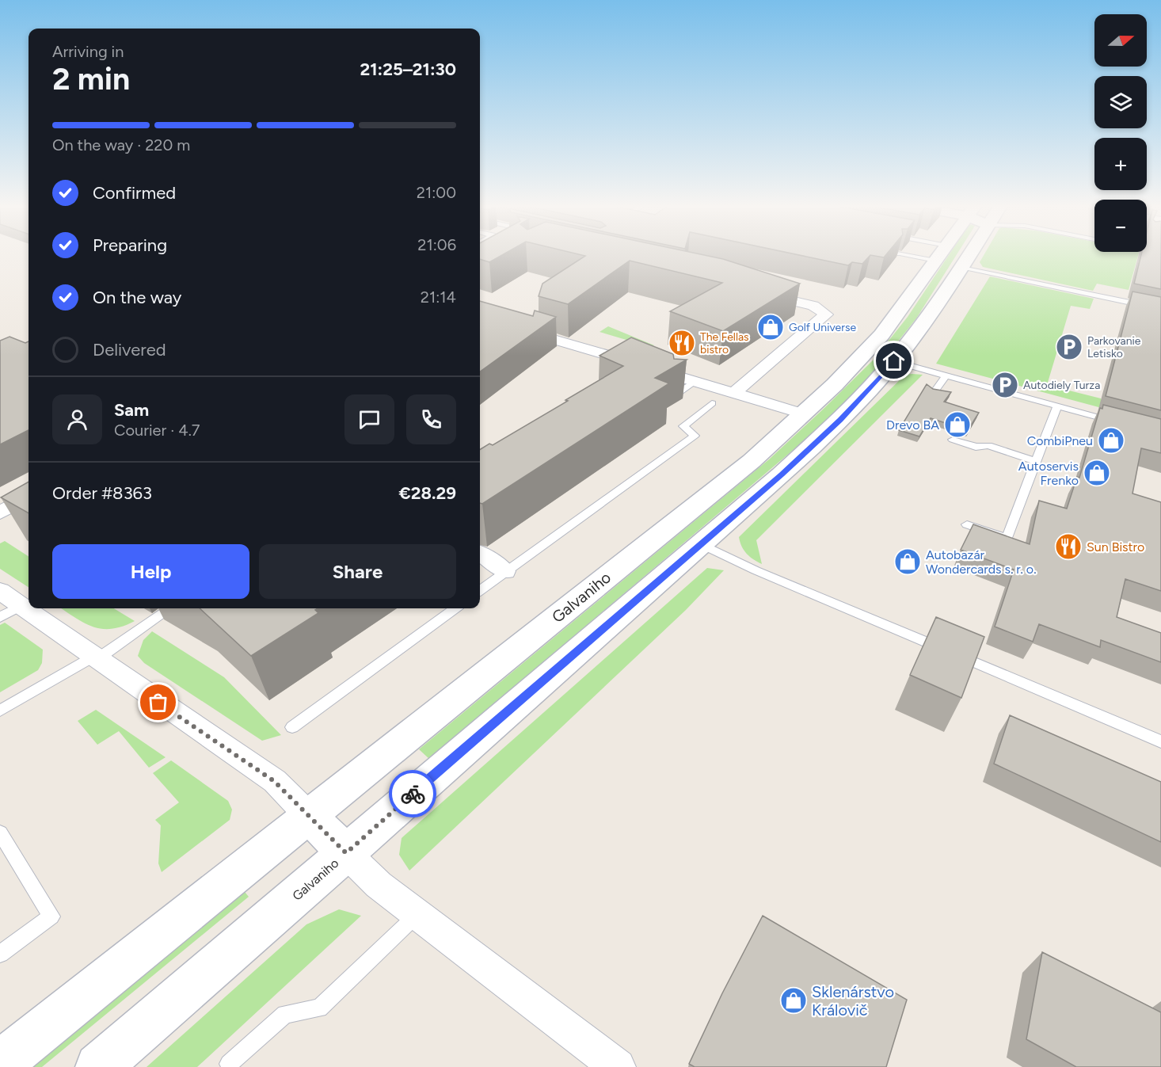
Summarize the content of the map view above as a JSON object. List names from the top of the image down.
{
  "streets": {
    "main road": ["Galvaniho"]
  },
  "places": {
    "shop": [
      "Golf Universe",
      "Drevo BA",
      "CombiPneu",
      "Autoservis Frenko",
      "Autobazár Wondercards s. r. o.",
      "Sklenárstvo Královič"
    ],
    "restaurant": ["The Fellas bistro", "Sun Bistro"],
    "parking": ["Parkovanie Letisko", "Autodiely Turza"]
  },
  "north": "right",
  "page": {
    "map_buttons": ["+", "−"],
    "heading": ["2 min", "Arriving in", "21:25–21:30"],
    "panel": [
      "Sam",
      "Courier · 4.7",
      "Order #8363",
      "€28.29"
    ],
    "bar": "On the way · 220 m",
    "list": [
      ["Confirmed", "21:00"],
      ["Preparing", "21:06"],
      ["On the way", "21:14"],
      "Delivered"
    ],
    "buttons": ["Help", "Share"]
  }
}
